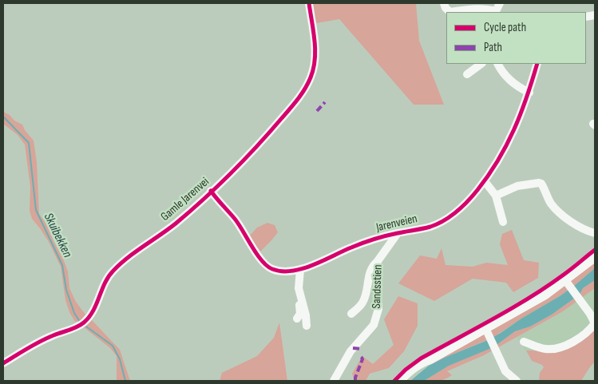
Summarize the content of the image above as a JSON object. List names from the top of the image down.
{
  "streets": {
    "street": ["Gamle Jarenvei", "Jarenveien", "Sandsstien"]
  },
  "crossings": [
    ["Gamle Jarenvei", "Jarenveien"],
    ["Jarenveien", "Sandsstien"]
  ],
  "water": ["Skuibekken"],
  "legend": ["Cycle path", "Path"]
}
